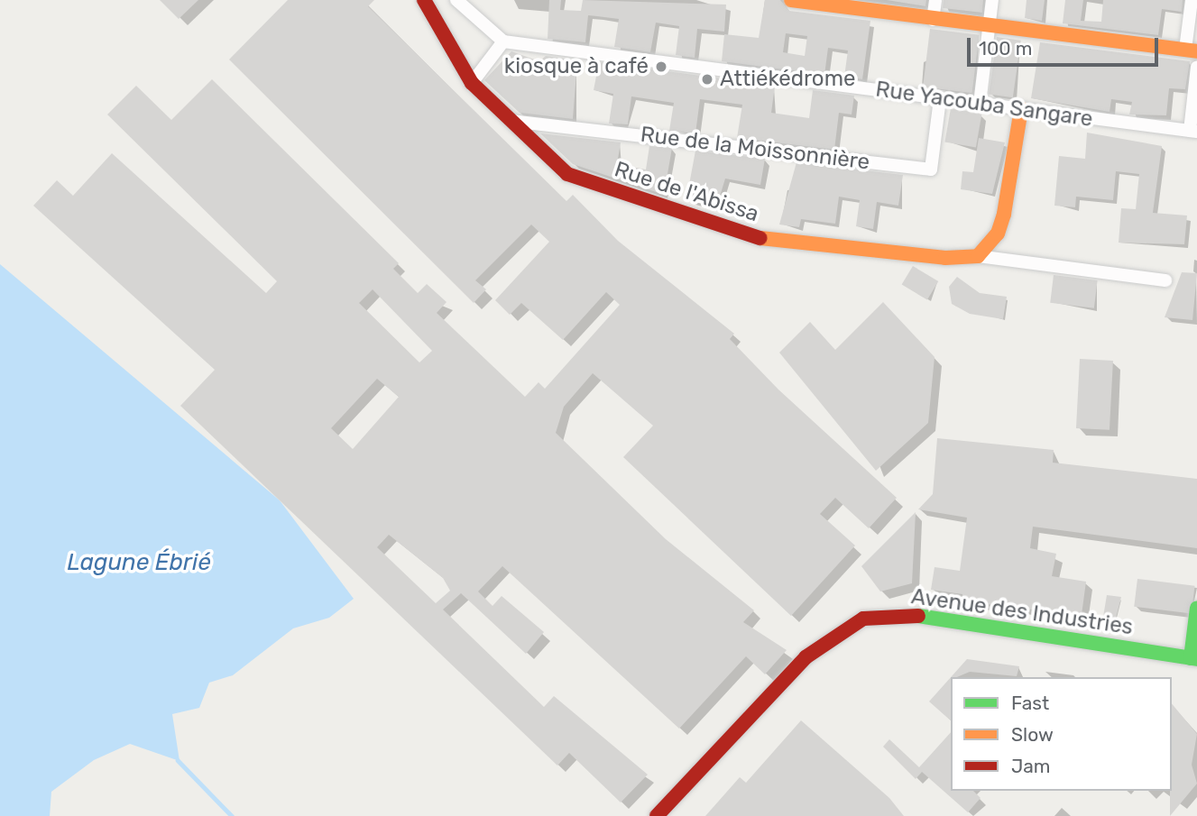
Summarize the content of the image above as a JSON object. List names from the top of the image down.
{
  "streets": {
    "street": [
      "Rue Yacouba Sangare",
      "Rue de la Moissonnière",
      "Rue de l'Abissa",
      "Avenue des Industries"
    ]
  },
  "crossings": [
    ["Rue Yacouba Sangare", "Rue de la Moissonnière"],
    ["Rue de la Moissonnière", "Rue de l'Abissa"]
  ],
  "water": ["Lagune Ébrié"],
  "places": ["kiosque à café", "Attiékédrome"],
  "legend": ["Fast", "Slow", "Jam"],
  "scale_bar": "100 m"
}
